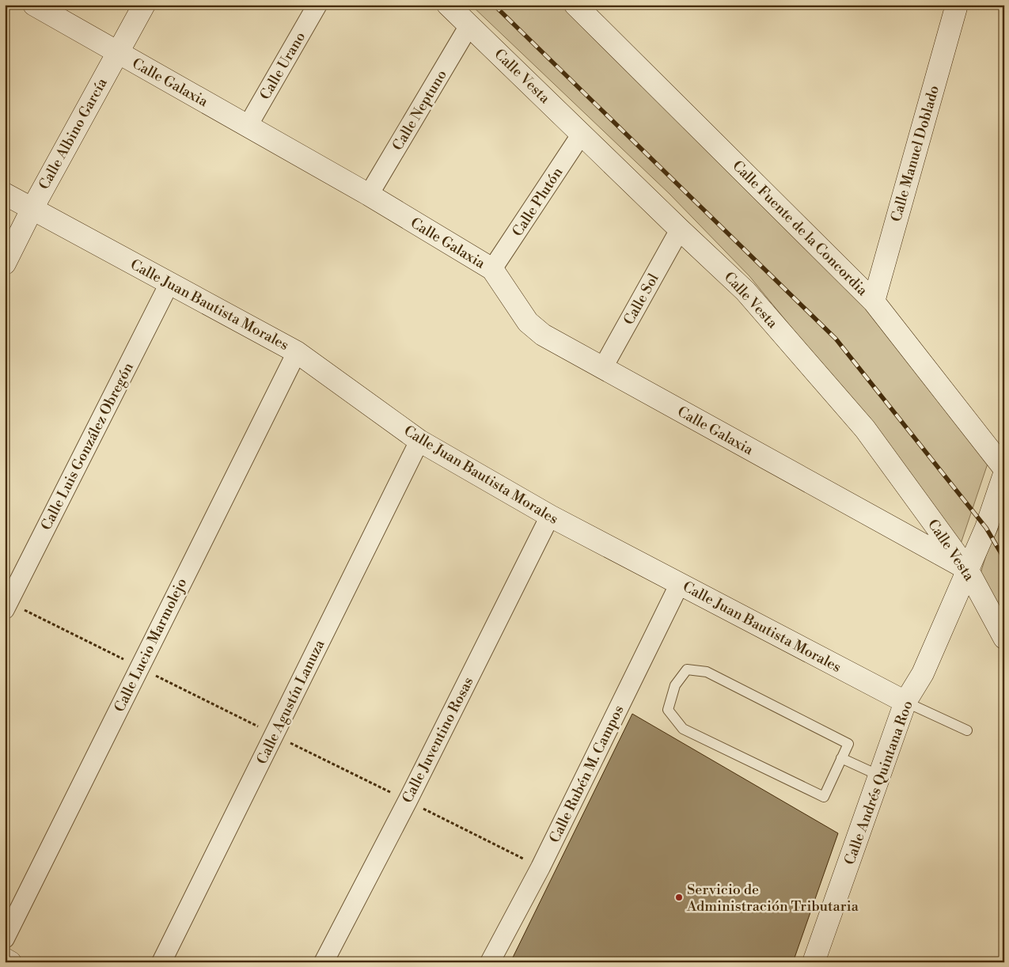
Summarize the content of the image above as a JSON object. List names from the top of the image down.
{
  "streets": {
    "street": [
      "Calle Urano",
      "Calle Vesta",
      "Calle Galaxia",
      "Calle Neptuno",
      "Calle Albino García",
      "Calle Manuel Doblado",
      "Calle Plutón",
      "Calle Fuente de la Concordia",
      "Calle Sol",
      "Calle Juan Bautista Morales",
      "Calle Luis González Obregón",
      "Calle Lucio Marmolejo",
      "Calle Agustín Lanuza",
      "Calle Juventino Rosas",
      "Calle Rubén M. Campos",
      "Calle Andrés Quintana Roo"
    ]
  },
  "crossings": [
    ["Calle Urano", "Calle Galaxia"],
    ["Calle Vesta", "Calle Galaxia"],
    ["Calle Vesta", "Calle Neptuno"],
    ["Calle Vesta", "Calle Plutón"],
    ["Calle Vesta", "Calle Sol"],
    ["Calle Vesta", "Calle Andrés Quintana Roo"],
    ["Calle Galaxia", "Calle Neptuno"],
    ["Calle Galaxia", "Calle Albino García"],
    ["Calle Galaxia", "Calle Plutón"],
    ["Calle Galaxia", "Calle Sol"],
    ["Calle Galaxia", "Calle Andrés Quintana Roo"],
    ["Calle Albino García", "Calle Juan Bautista Morales"],
    ["Calle Manuel Doblado", "Calle Fuente de la Concordia"],
    ["Calle Juan Bautista Morales", "Calle Luis González Obregón"],
    ["Calle Juan Bautista Morales", "Calle Lucio Marmolejo"],
    ["Calle Juan Bautista Morales", "Calle Agustín Lanuza"],
    ["Calle Juan Bautista Morales", "Calle Juventino Rosas"],
    ["Calle Juan Bautista Morales", "Calle Rubén M. Campos"],
    ["Calle Juan Bautista Morales", "Calle Andrés Quintana Roo"]
  ],
  "places": ["Servicio de Administración Tributaria"]
}
